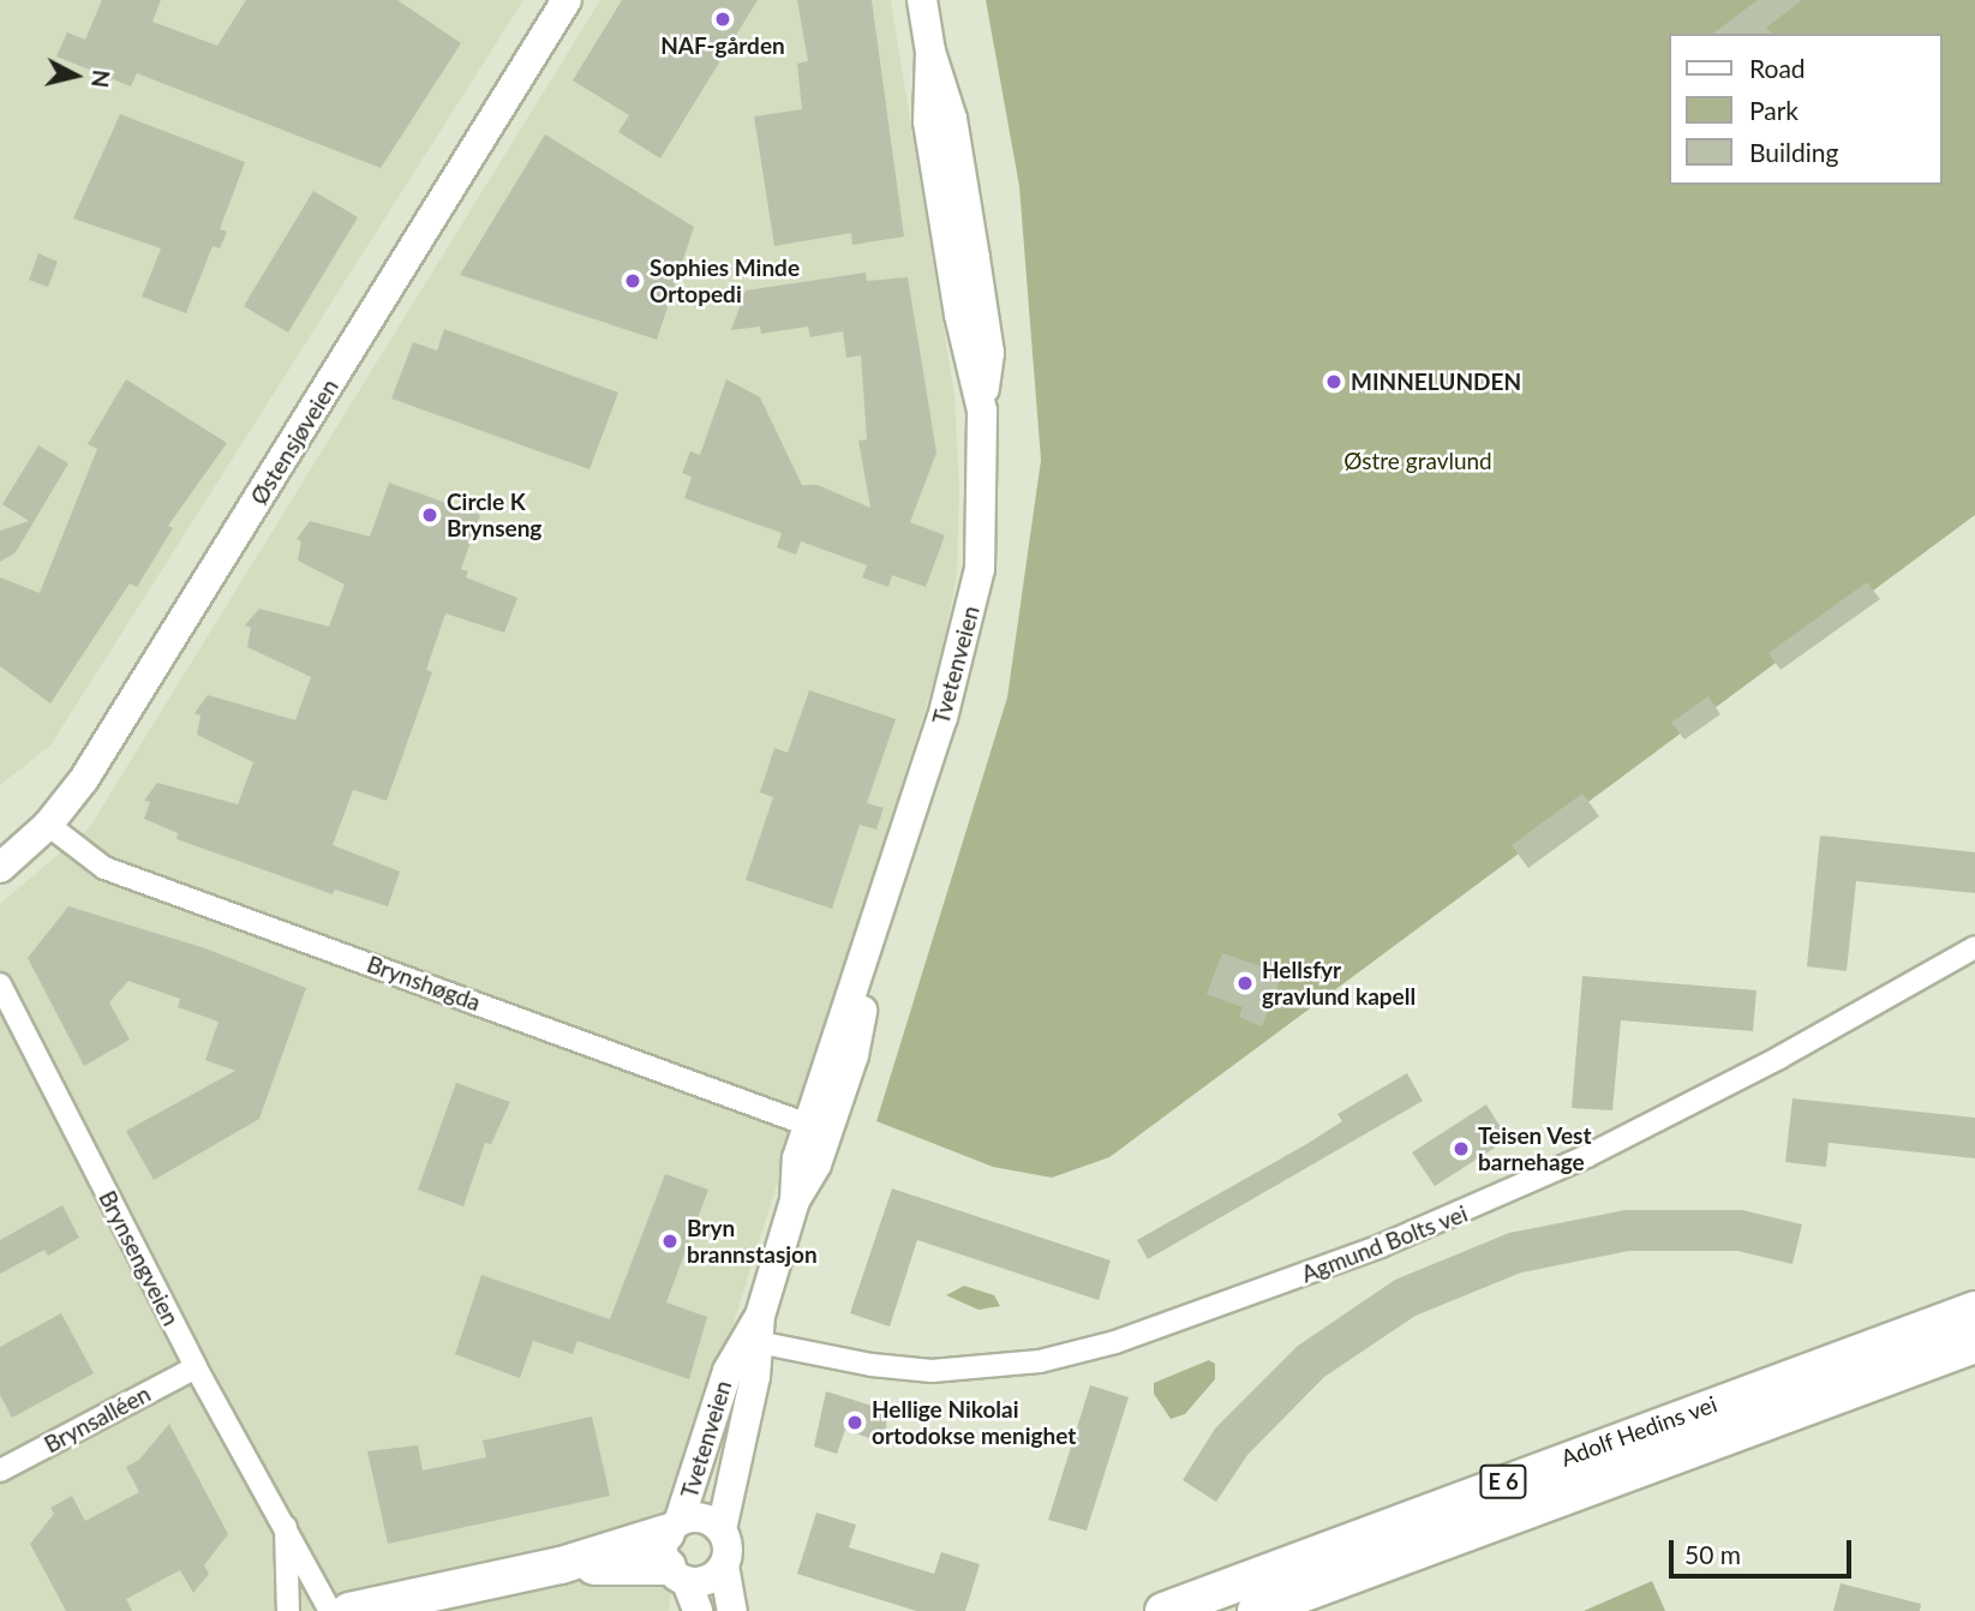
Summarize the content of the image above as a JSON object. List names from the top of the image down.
{
  "streets": {
    "highway": ["Adolf Hedins vei", "E 6"],
    "main road": ["Østensjøveien", "Tvetenveien"],
    "street": [
      "Brynshøgda",
      "Agmund Bolts vei",
      "Brynsengveien",
      "Brynsalléen"
    ]
  },
  "crossings": [
    ["Østensjøveien", "Brynshøgda"],
    ["Tvetenveien", "Brynshøgda"],
    ["Tvetenveien", "Agmund Bolts vei"],
    ["Brynsengveien", "Brynsalléen"],
    ["Adolf Hedins vei", "E 6"]
  ],
  "parks": ["Østre gravlund"],
  "places": [
    "NAF-gården",
    "Sophies Minde Ortopedi",
    "MINNELUNDEN",
    "Circle K Brynseng",
    "Hellsfyr gravlund kapell",
    "Teisen Vest barnehage",
    "Bryn brannstasjon",
    "Hellige Nikolai ortodokse menighet"
  ],
  "legend": ["Road", "Park", "Building"],
  "scale_bar": "50 m",
  "north": "right"
}
